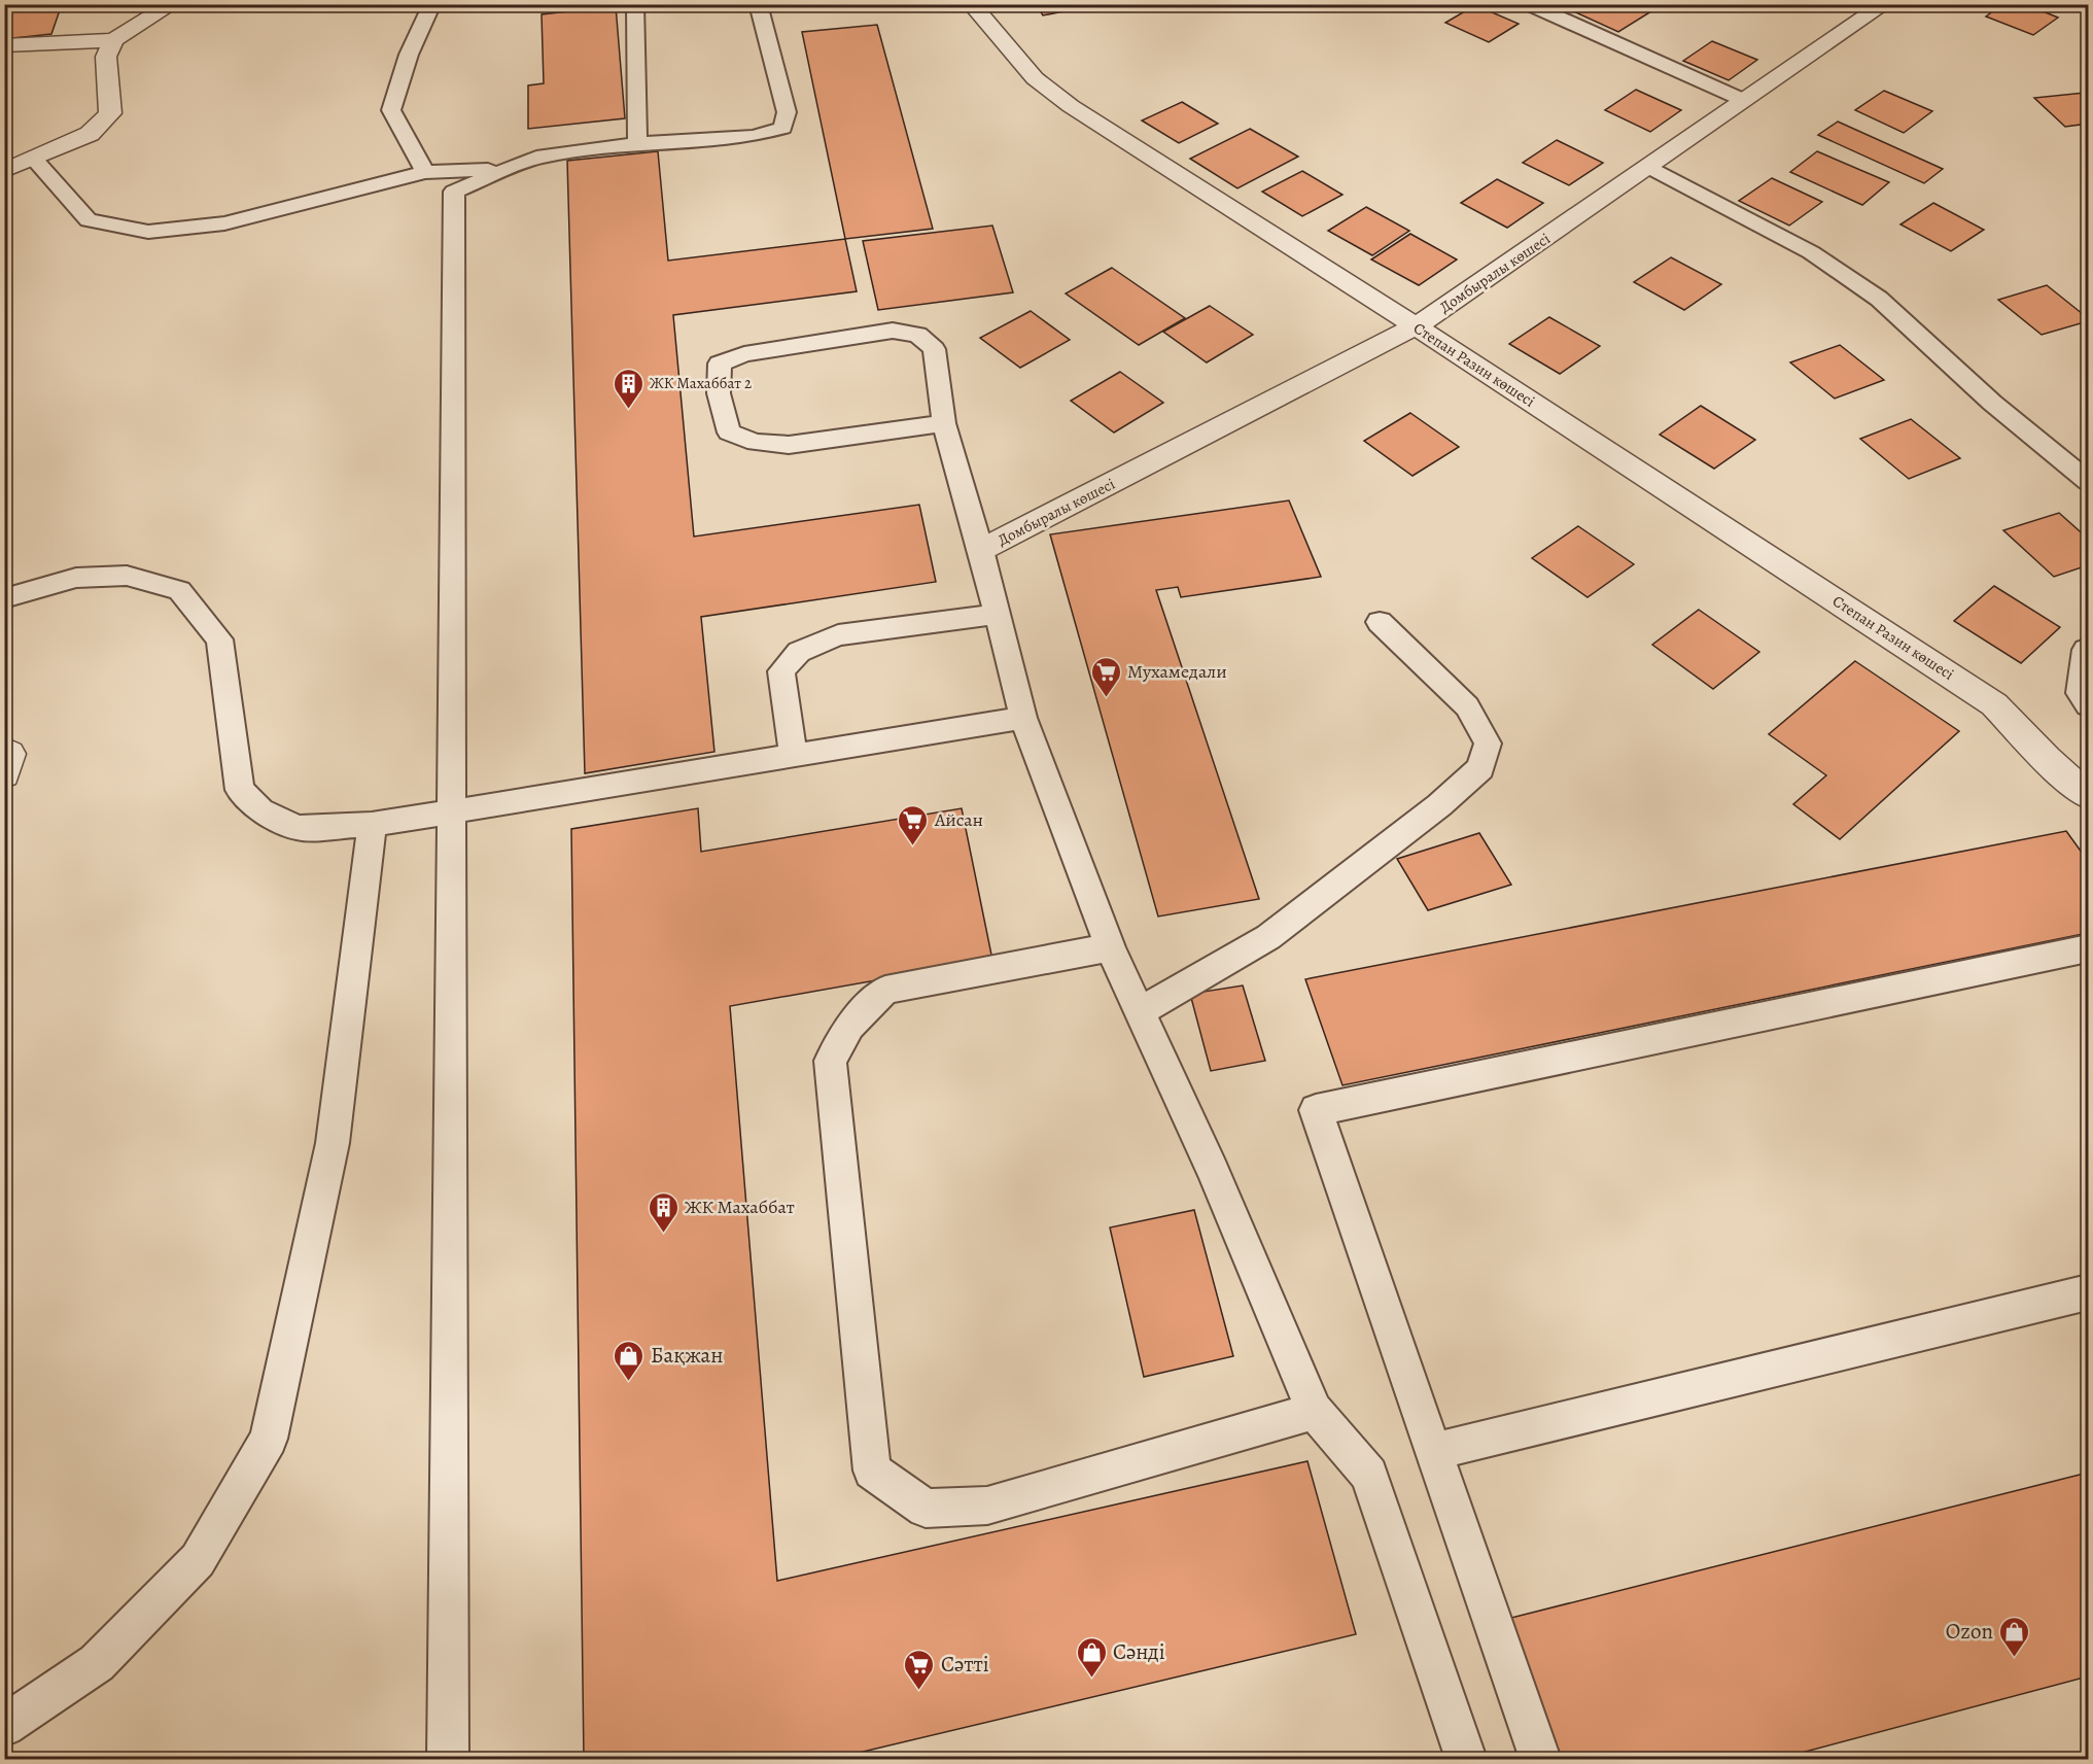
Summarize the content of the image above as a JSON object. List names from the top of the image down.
{
  "streets": {
    "street": ["Домбыралы көшесі", "Степан Разин көшесі"]
  },
  "crossings": [
    ["Домбыралы көшесі", "Степан Разин көшесі"]
  ],
  "places": {
    "building": ["ЖК Махаббат 2", "ЖК Махаббат"],
    "supermarket": ["Мухамедали", "Айсан", "Сәтті"],
    "shop": ["Бақжан", "Ozon", "Сәнді"]
  }
}
